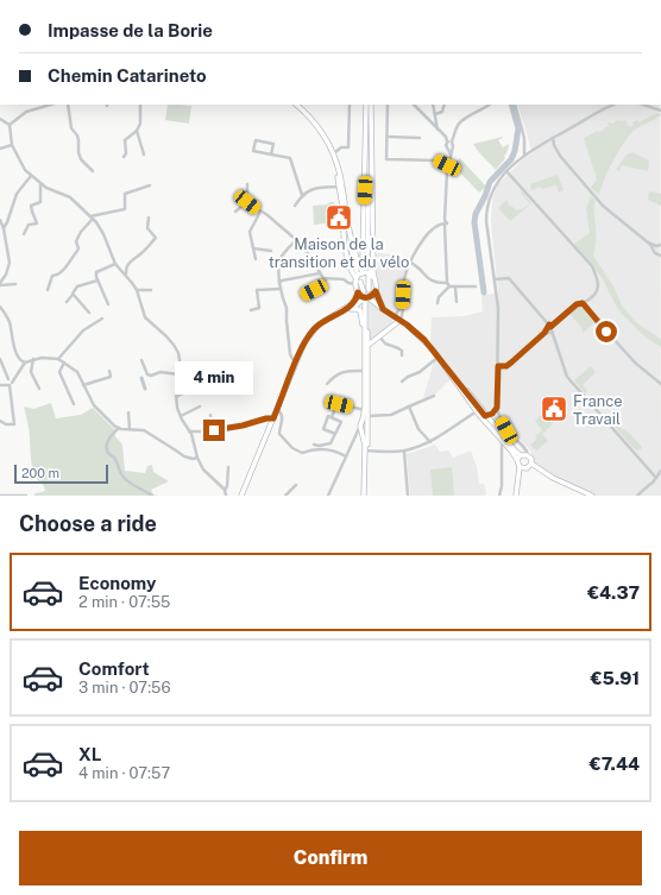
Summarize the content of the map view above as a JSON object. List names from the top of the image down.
{
  "places": {
    "public building": ["Maison de la transition et du vélo", "France Travail"]
  },
  "scale_bar": "200 m",
  "page": {
    "banner": ["Impasse de la Borie", "Chemin Catarineto"],
    "bubble": "4 min",
    "scale": "200 m",
    "heading": "Choose a ride",
    "list": [
      {
        "name": "Economy",
        "note": "2 min · 07:55",
        "value": "€4.37"
      },
      {
        "name": "Comfort",
        "note": "3 min · 07:56",
        "value": "€5.91"
      },
      {
        "name": "XL",
        "note": "4 min · 07:57",
        "value": "€7.44"
      }
    ],
    "buttons": "Confirm"
  }
}
